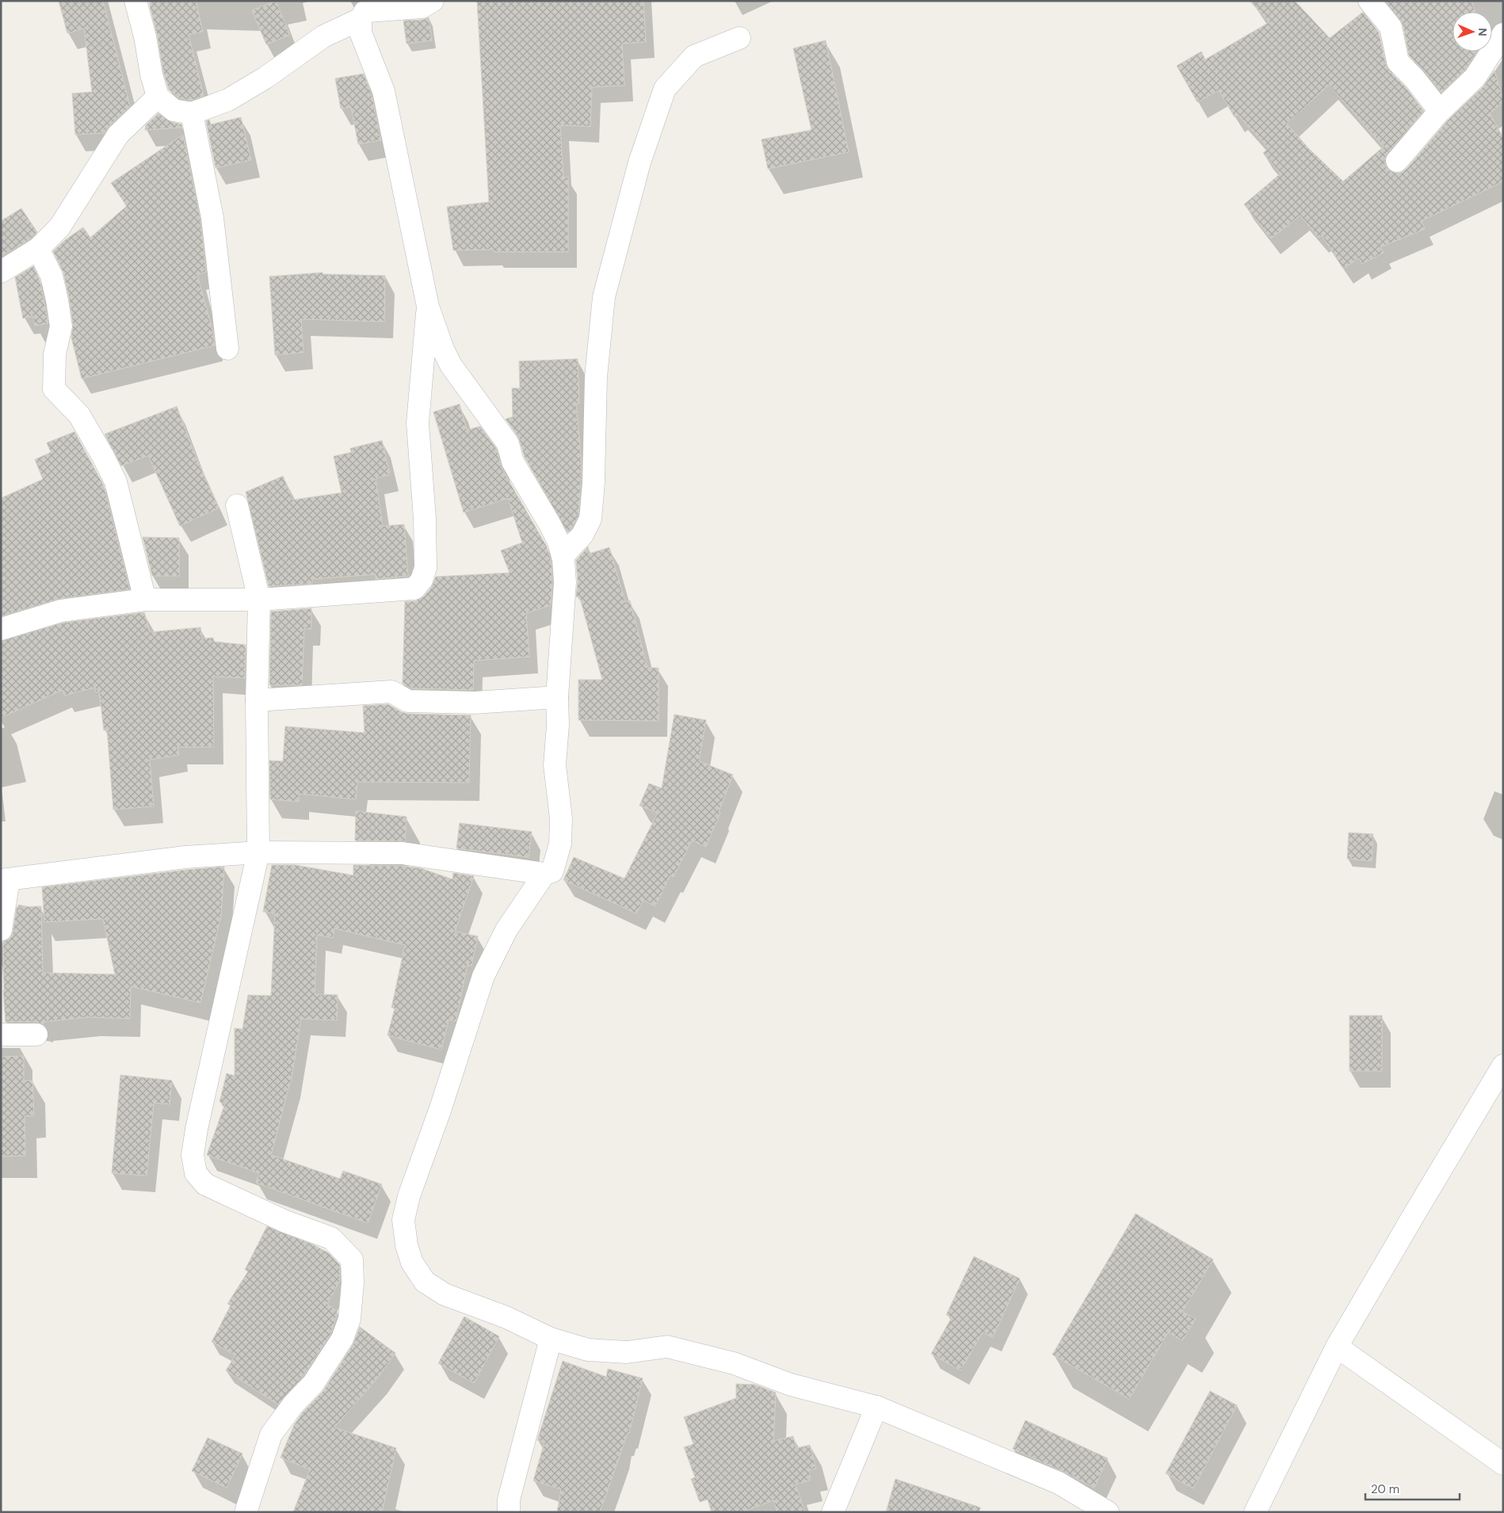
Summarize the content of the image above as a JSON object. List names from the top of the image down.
{
  "scale_bar": "20 m",
  "north": "right"
}
